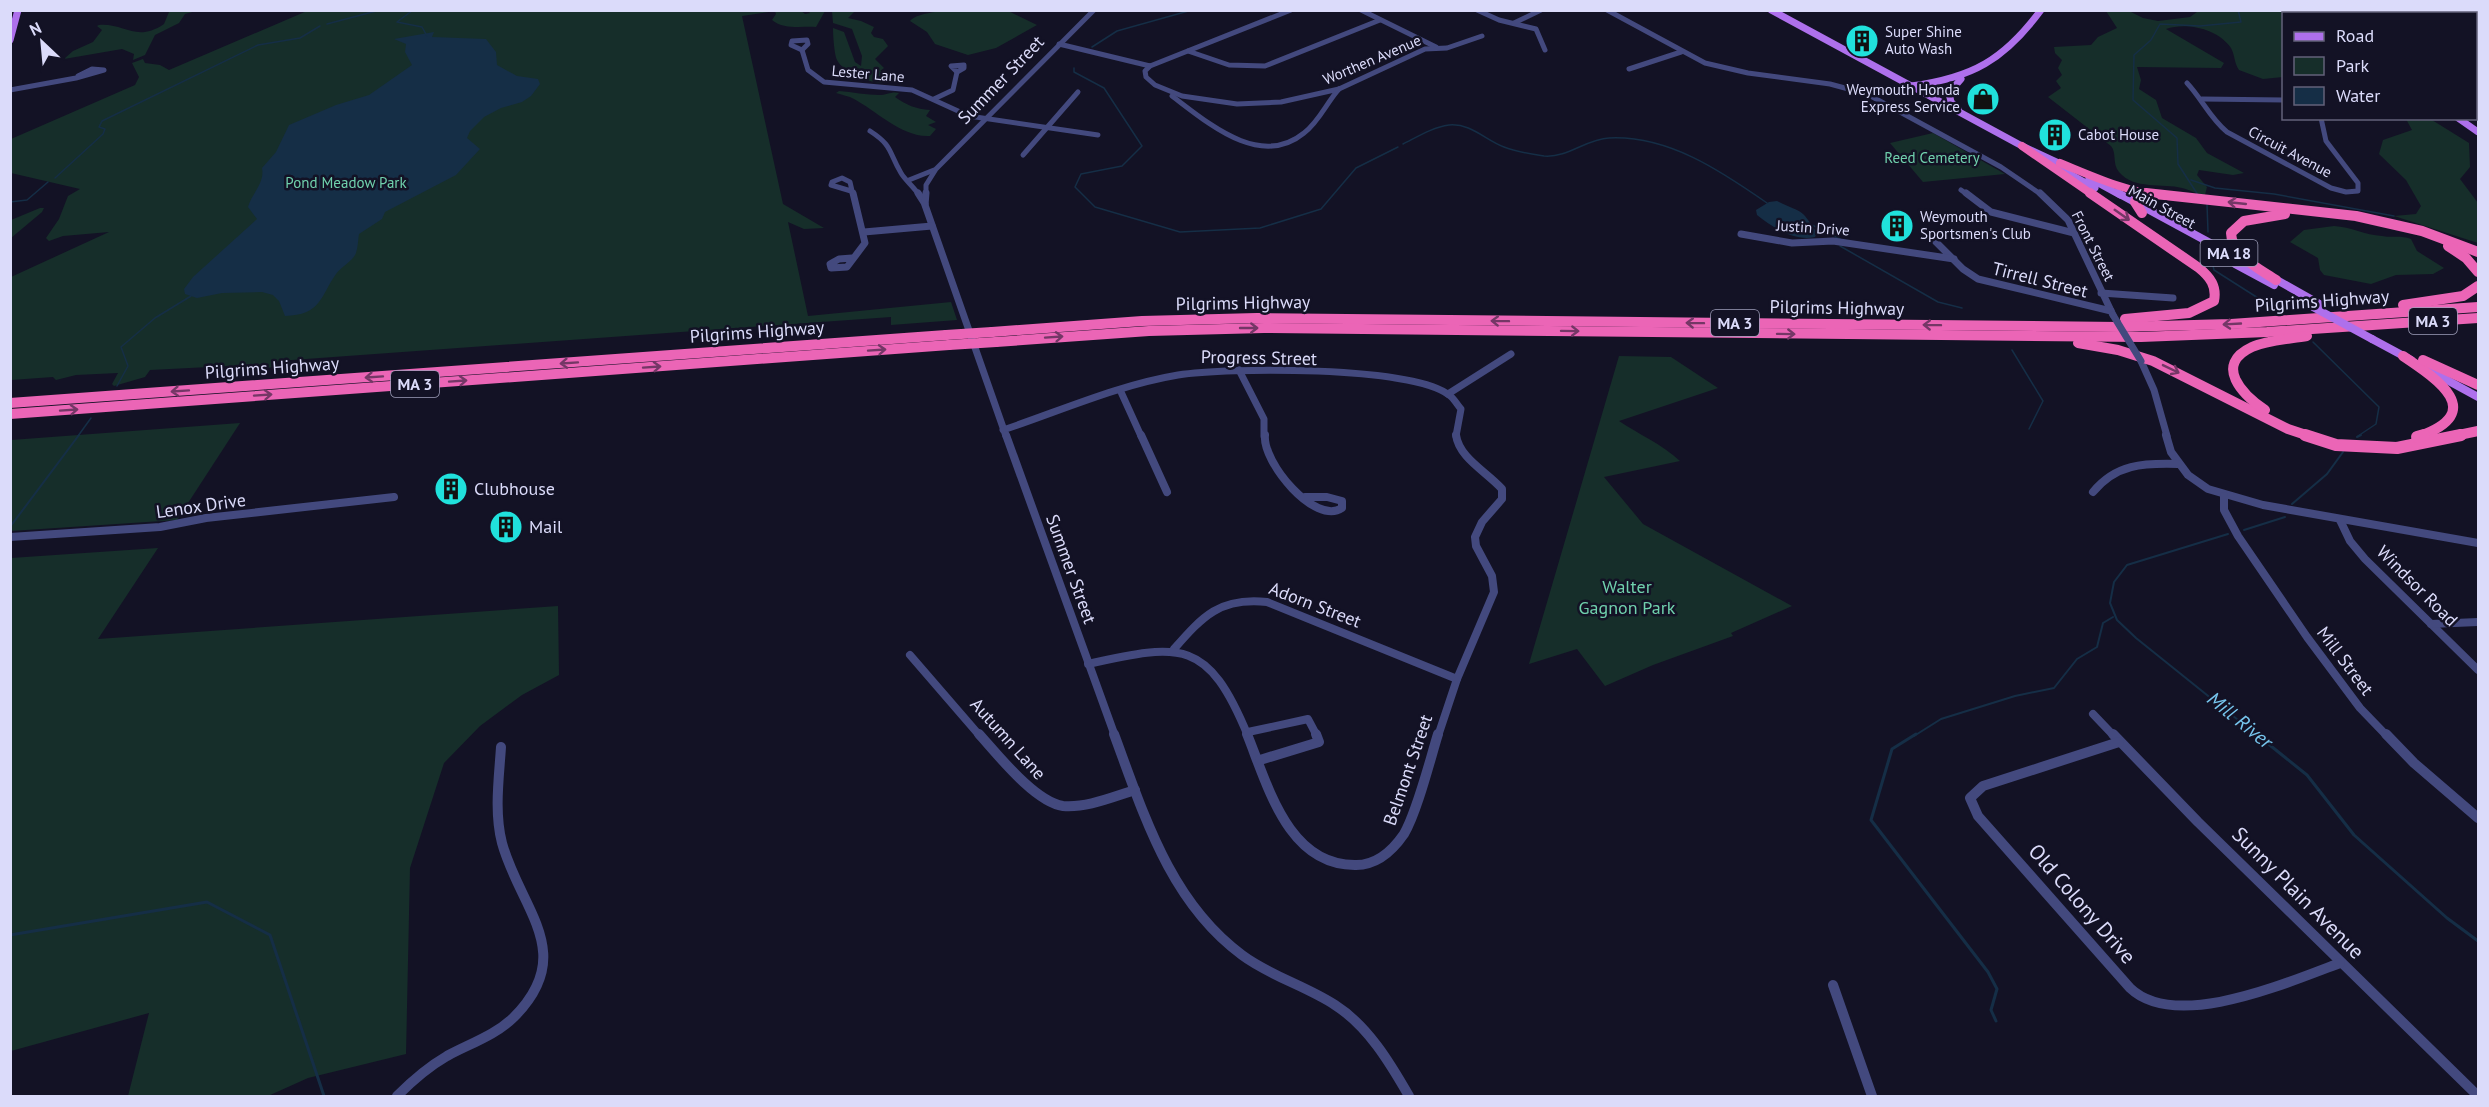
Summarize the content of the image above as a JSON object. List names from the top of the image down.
{
  "streets": {
    "highway": ["Pilgrims Highway", "MA 3"],
    "main road": ["Main Street", "MA 18"],
    "street": [
      "Worthen Avenue",
      "Lester Lane",
      "Summer Street",
      "Circuit Avenue",
      "Justin Drive",
      "Front Street",
      "Tirrell Street",
      "Progress Street",
      "Lenox Drive",
      "Windsor Road",
      "Adorn Street",
      "Mill Street",
      "Autumn Lane",
      "Belmont Street",
      "Sunny Plain Avenue",
      "Old Colony Drive"
    ]
  },
  "crossings": [
    ["Lester Lane", "Summer Street"],
    ["Summer Street", "Progress Street"],
    ["Summer Street", "Autumn Lane"],
    ["Justin Drive", "Tirrell Street"],
    ["Front Street", "Tirrell Street"],
    ["Front Street", "Windsor Road"],
    ["Front Street", "Mill Street"],
    ["Progress Street", "Belmont Street"],
    ["Adorn Street", "Belmont Street"],
    ["Sunny Plain Avenue", "Old Colony Drive"]
  ],
  "water": ["Mill River"],
  "parks": ["Reed Cemetery", "Pond Meadow Park", "Walter Gagnon Park"],
  "places": {
    "building": [
      "Super Shine Auto Wash",
      "Cabot House",
      "Weymouth Sportsmen's Club",
      "Clubhouse",
      "Mail"
    ],
    "shop": ["Weymouth Honda Express Service"]
  },
  "legend": ["Road", "Park", "Water"],
  "north": "top left"
}
